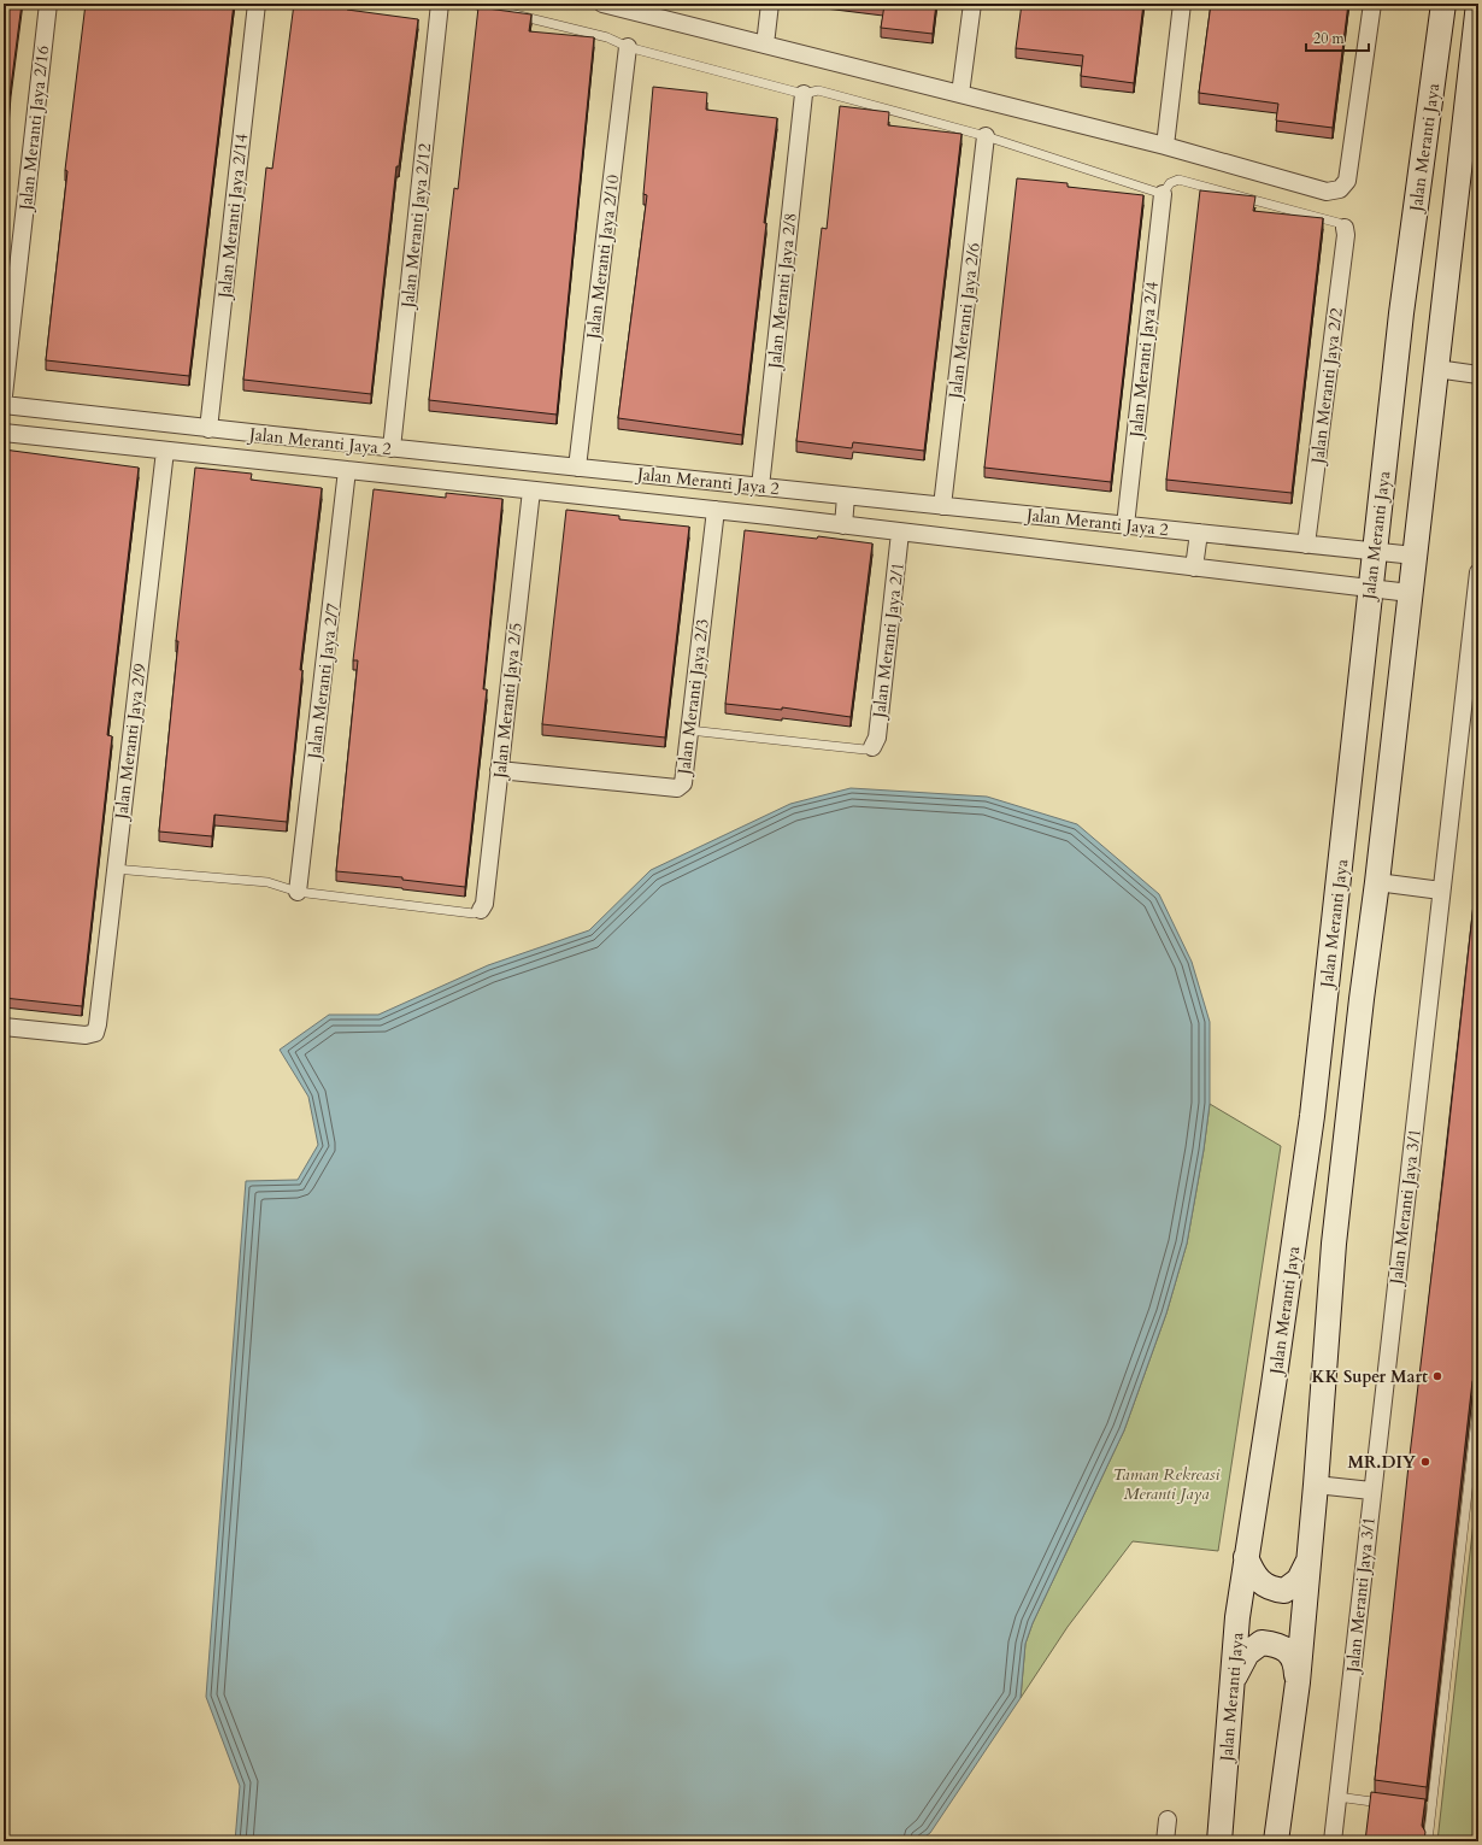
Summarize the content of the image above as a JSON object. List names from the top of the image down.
{
  "streets": {
    "street": [
      "Jalan Meranti Jaya 2/16",
      "Jalan Meranti Jaya",
      "Jalan Meranti Jaya 2/14",
      "Jalan Meranti Jaya 2/12",
      "Jalan Meranti Jaya 2/10",
      "Jalan Meranti Jaya 2/8",
      "Jalan Meranti Jaya 2/6",
      "Jalan Meranti Jaya 2/4",
      "Jalan Meranti Jaya 2/2",
      "Jalan Meranti Jaya 2",
      "Jalan Meranti Jaya 2/1",
      "Jalan Meranti Jaya 2/7",
      "Jalan Meranti Jaya 2/3",
      "Jalan Meranti Jaya 2/5",
      "Jalan Meranti Jaya 2/9",
      "Jalan Meranti Jaya 3/1"
    ]
  },
  "crossings": [
    ["Jalan Meranti Jaya", "Jalan Meranti Jaya 2"],
    ["Jalan Meranti Jaya 2/14", "Jalan Meranti Jaya 2"],
    ["Jalan Meranti Jaya 2/12", "Jalan Meranti Jaya 2"],
    ["Jalan Meranti Jaya 2/10", "Jalan Meranti Jaya 2"],
    ["Jalan Meranti Jaya 2/8", "Jalan Meranti Jaya 2"],
    ["Jalan Meranti Jaya 2/6", "Jalan Meranti Jaya 2"],
    ["Jalan Meranti Jaya 2/4", "Jalan Meranti Jaya 2"],
    ["Jalan Meranti Jaya 2/2", "Jalan Meranti Jaya 2"],
    ["Jalan Meranti Jaya 2", "Jalan Meranti Jaya 2/1"],
    ["Jalan Meranti Jaya 2", "Jalan Meranti Jaya 2/7"],
    ["Jalan Meranti Jaya 2", "Jalan Meranti Jaya 2/3"],
    ["Jalan Meranti Jaya 2", "Jalan Meranti Jaya 2/5"],
    ["Jalan Meranti Jaya 2", "Jalan Meranti Jaya 2/9"],
    ["Jalan Meranti Jaya 2/3", "Jalan Meranti Jaya 2/5"]
  ],
  "parks": ["Taman Rekreasi Meranti Jaya"],
  "places": ["KK Super Mart", "MR.DIY"],
  "scale_bar": "20 m"
}
